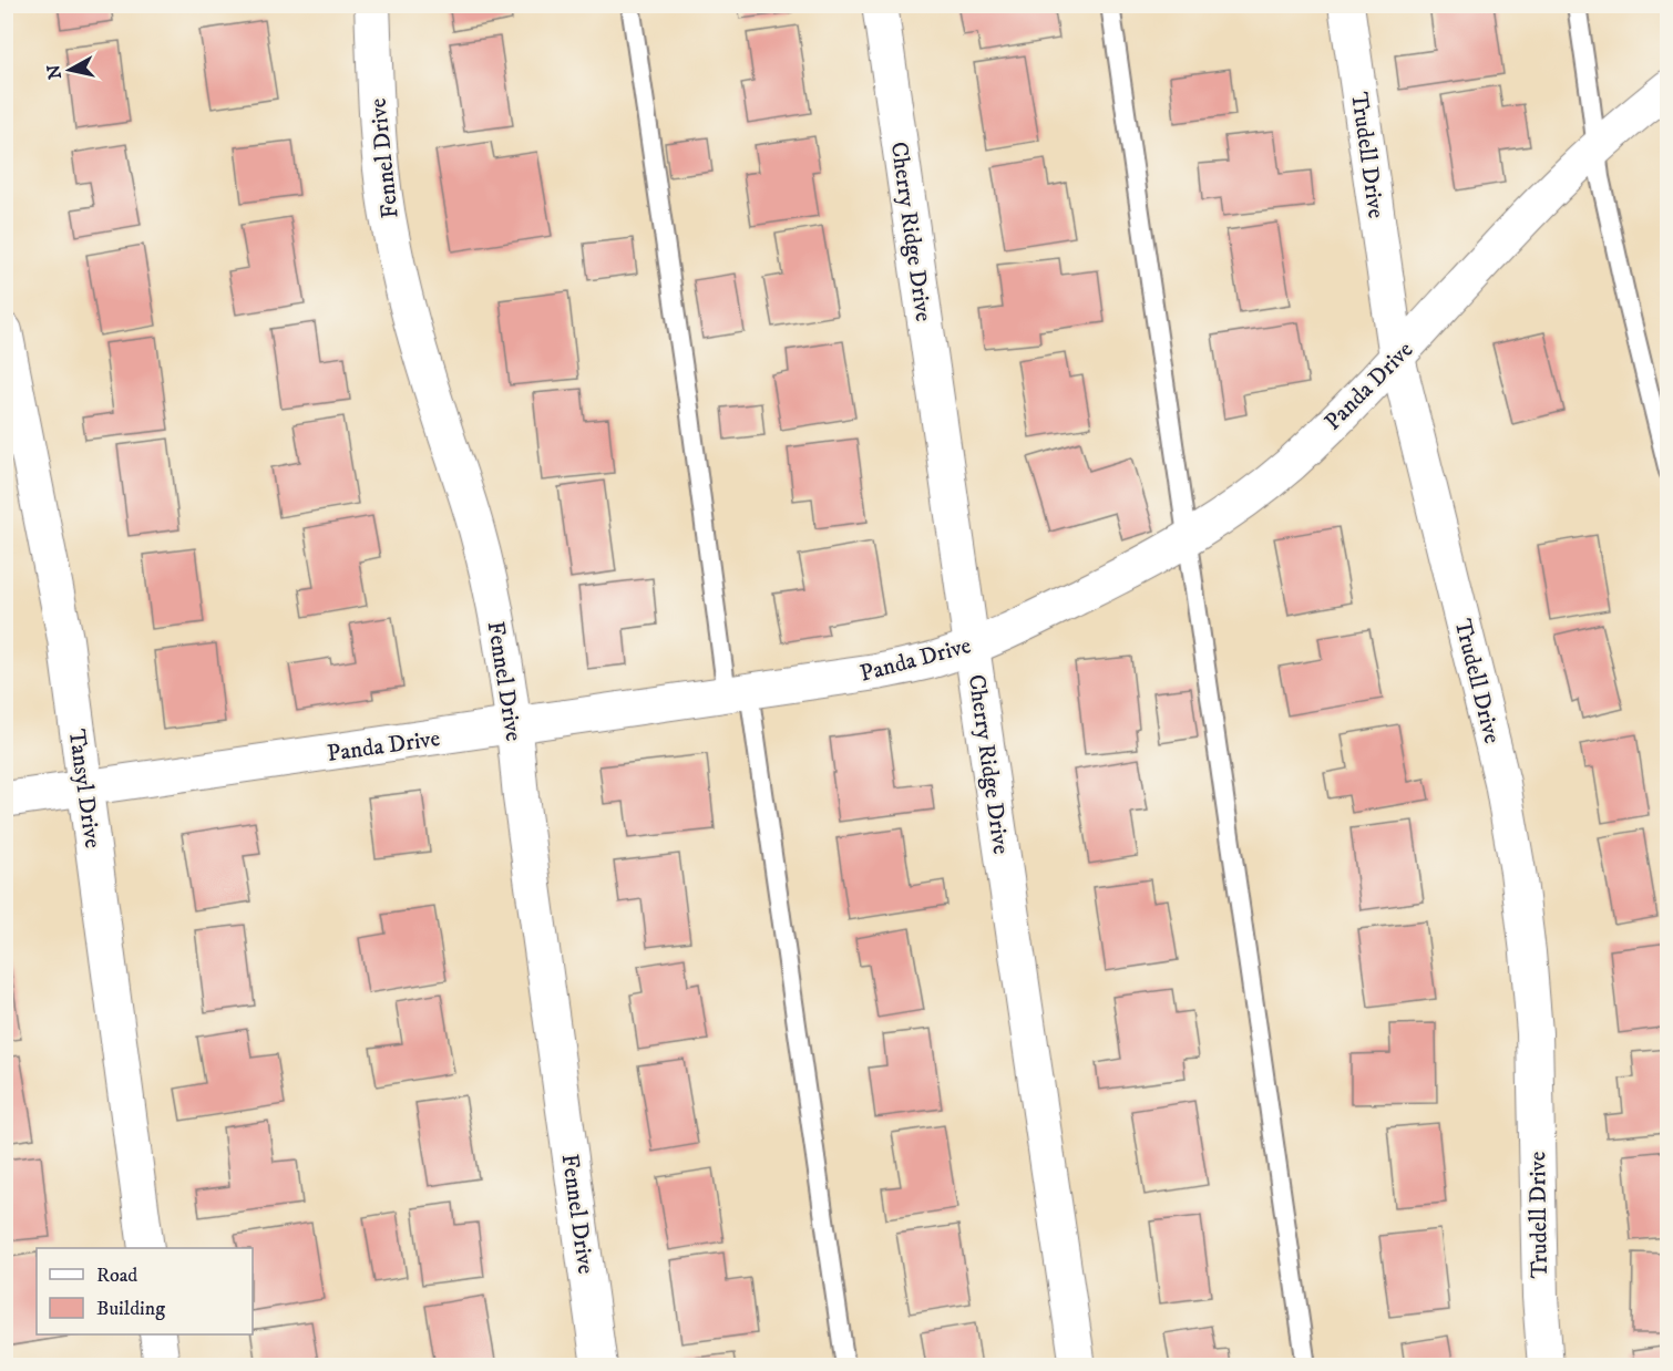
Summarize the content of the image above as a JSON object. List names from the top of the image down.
{
  "streets": {
    "street": [
      "Trudell Drive",
      "Fennel Drive",
      "Cherry Ridge Drive",
      "Panda Drive",
      "Tansyl Drive"
    ]
  },
  "crossings": [
    ["Trudell Drive", "Panda Drive"],
    ["Fennel Drive", "Panda Drive"],
    ["Cherry Ridge Drive", "Panda Drive"],
    ["Panda Drive", "Tansyl Drive"]
  ],
  "legend": ["Road", "Building"],
  "north": "left"
}
